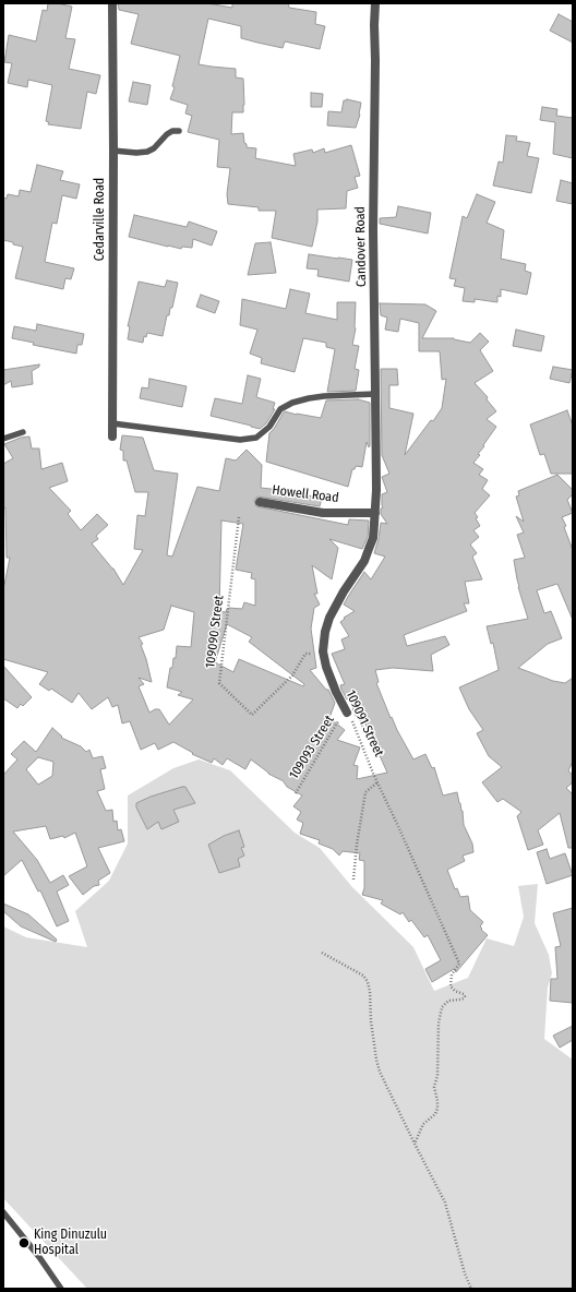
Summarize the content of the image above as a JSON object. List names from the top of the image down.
{
  "streets": {
    "street": [
      "Cedarville Road",
      "Candover Road",
      "Howell Road",
      "109091 Street"
    ],
    "path": ["109090 Street", "109093 Street"]
  },
  "crossings": [
    ["Candover Road", "109091 Street"],
    ["Howell Road", "109091 Street"],
    ["109090 Street", "109091 Street"],
    ["109091 Street", "109093 Street"]
  ],
  "places": ["King Dinuzulu Hospital"]
}
